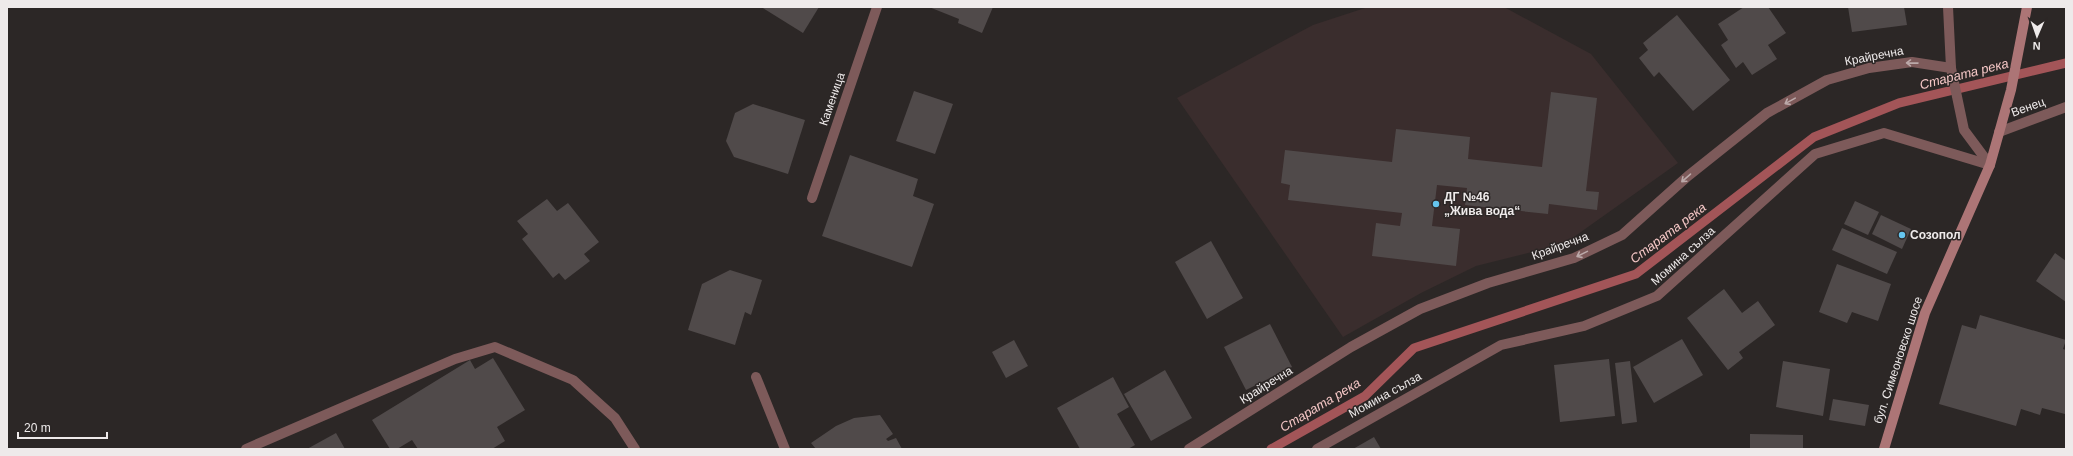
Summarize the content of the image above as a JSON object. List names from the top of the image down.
{
  "streets": {
    "street": [
      "Крайречна",
      "Каменица",
      "Венец",
      "Момина сълза",
      "бул. Симеоновско шосе"
    ]
  },
  "crossings": [
    ["Венец", "бул. Симеоновско шосе"],
    ["Момина сълза", "бул. Симеоновско шосе"]
  ],
  "one_way": ["Крайречна"],
  "water": ["Старата река"],
  "places": ["ДГ №46 „Жива вода“", "Созопол"],
  "scale_bar": "20 m",
  "north": "bottom"
}
